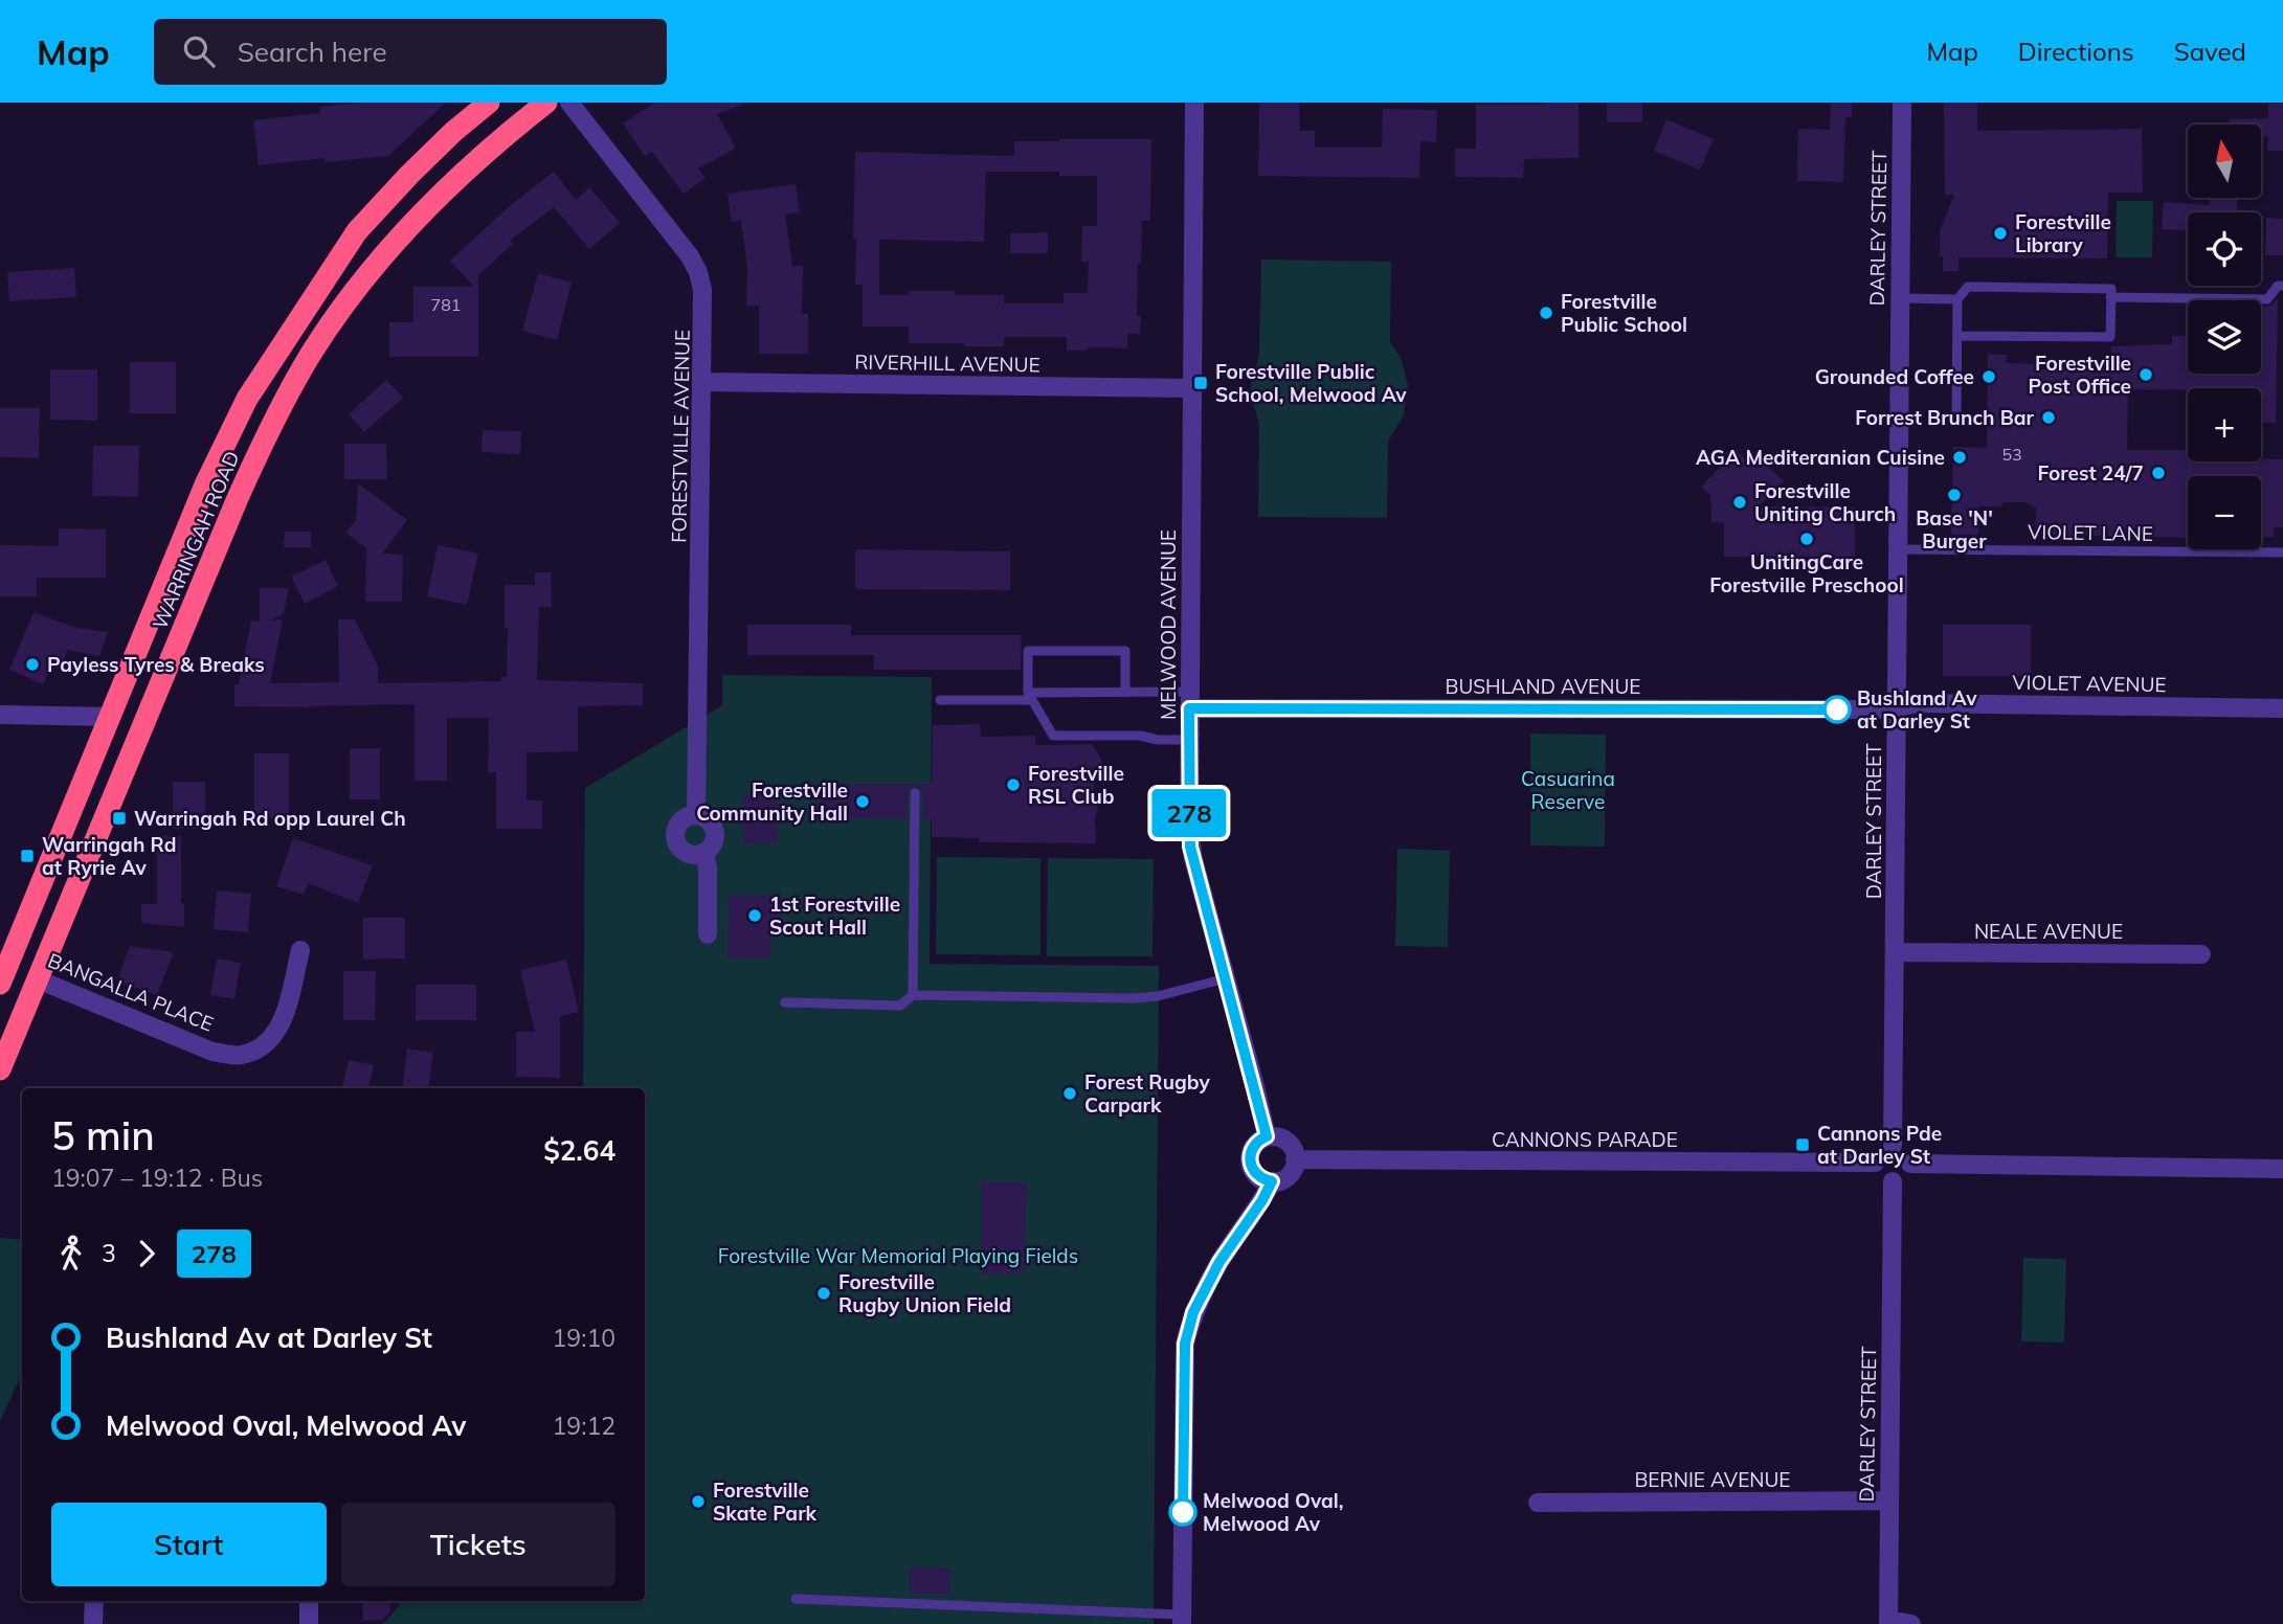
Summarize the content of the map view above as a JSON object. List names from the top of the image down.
{
  "streets": {
    "highway": ["WARRINGAH ROAD", "BANGALLA PLACE"],
    "street": [
      "DARLEY STREET",
      "RIVERHILL AVENUE",
      "FORESTVILLE AVENUE",
      "MELWOOD AVENUE",
      "VIOLET AVENUE",
      "BUSHLAND AVENUE",
      "NEALE AVENUE",
      "CANNONS PARADE",
      "BERNIE AVENUE"
    ],
    "lane": ["VIOLET LANE"]
  },
  "crossings": [
    ["DARLEY STREET", "VIOLET LANE"],
    ["DARLEY STREET", "VIOLET AVENUE"],
    ["DARLEY STREET", "BUSHLAND AVENUE"],
    ["DARLEY STREET", "NEALE AVENUE"],
    ["DARLEY STREET", "CANNONS PARADE"],
    ["DARLEY STREET", "BERNIE AVENUE"],
    ["RIVERHILL AVENUE", "FORESTVILLE AVENUE"],
    ["RIVERHILL AVENUE", "MELWOOD AVENUE"],
    ["WARRINGAH ROAD", "BANGALLA PLACE"],
    ["MELWOOD AVENUE", "BUSHLAND AVENUE"],
    ["MELWOOD AVENUE", "CANNONS PARADE"],
    ["VIOLET AVENUE", "BUSHLAND AVENUE"]
  ],
  "parks": ["Casuarina Reserve", "Forestville War Memorial Playing Fields"],
  "places": {
    "other": [
      "Forestville Library",
      "Forestville Public School",
      "Forestville Post Office",
      "Grounded Coffee",
      "Forrest Brunch Bar",
      "AGA Mediteranian Cuisine",
      "Forest 24/7",
      "Base 'N' Burger",
      "Forestville Uniting Church",
      "UnitingCare Forestville Preschool",
      "Payless Tyres & Breaks",
      "Bushland Av at Darley St",
      "Forestville RSL Club",
      "Forestville Community Hall",
      "1st Forestville Scout Hall",
      "Forest Rugby Carpark",
      "Forestville Rugby Union Field",
      "Forestville Skate Park",
      "Melwood Oval, Melwood Av"
    ],
    "transit": [
      "Forestville Public School, Melwood Av",
      "Warringah Rd opp Laurel Ch",
      "Warringah Rd at Ryrie Av",
      "Cannons Pde at Darley St"
    ]
  },
  "lines": ["bus line 278"],
  "house_numbers": ["781", "53"],
  "north": "top",
  "page": {
    "header": "Map",
    "search": "Search here",
    "nav": ["Map", "Directions", "Saved"],
    "on_map": "278",
    "map_buttons": ["+", "−"],
    "heading": ["5 min", "19:07 – 19:12 · Bus", "$2.64"],
    "legs": ["3", "278"],
    "list": [
      {
        "name": "Bushland Av at Darley St",
        "value": "19:10"
      },
      {
        "name": "Melwood Oval, Melwood Av",
        "value": "19:12"
      }
    ],
    "buttons": ["Start", "Tickets"]
  }
}
